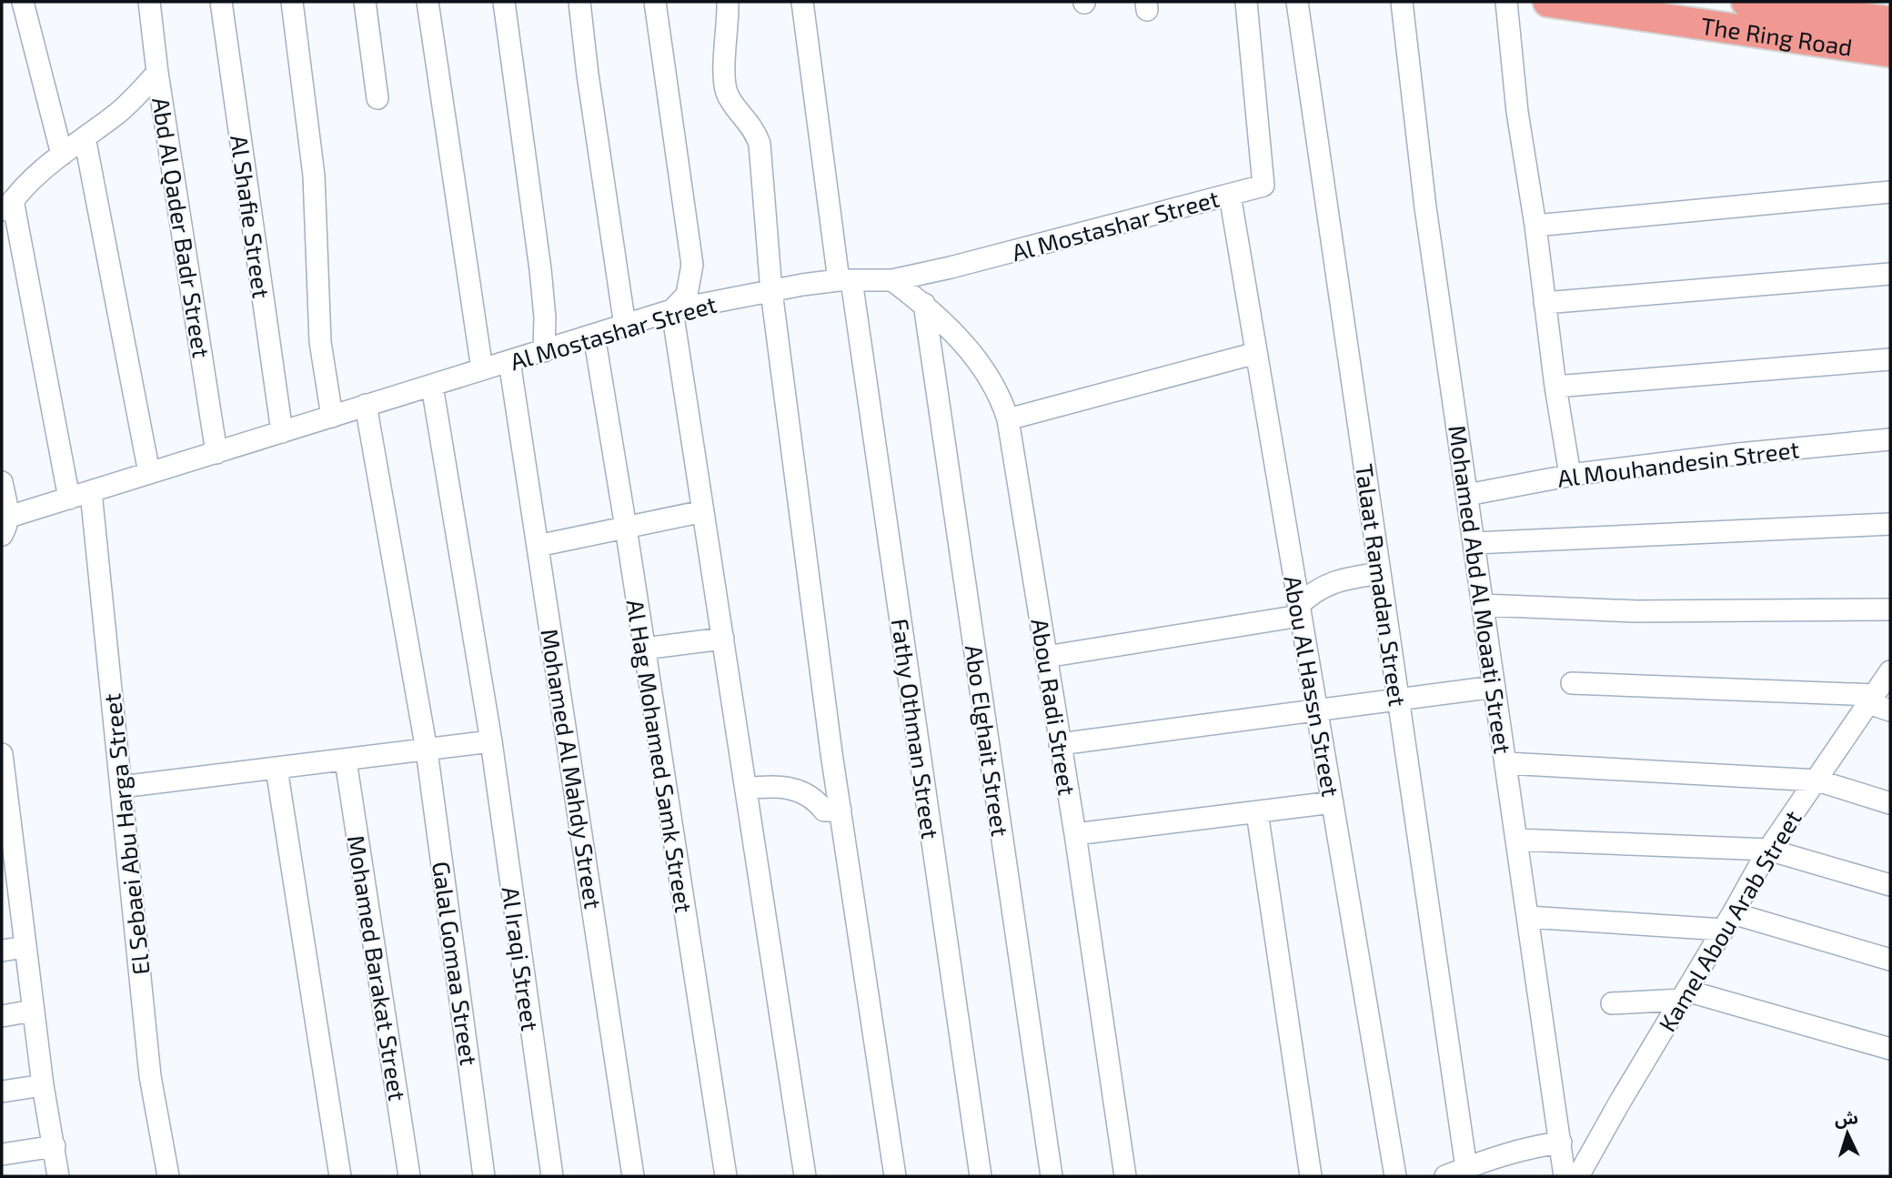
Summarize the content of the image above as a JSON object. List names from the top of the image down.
{
  "streets": {
    "highway": ["The Ring Road"],
    "street": [
      "Al Shafie Street",
      "Al Mostashar Street",
      "Abd Al Qader Badr Street",
      "Al Mouhandesin Street",
      "Talaat Ramadan Street",
      "Mohamed Abd Al Moaati Street",
      "Abou Al Hassn Street",
      "Abou Radi Street",
      "Fathy Othman Street",
      "Abo Elghait Street",
      "Al Hag Mohamed Samk Street",
      "Mohamed Al Mahdy Street",
      "El Sebaei Abu Harga Street",
      "Kamel Abou Arab Street",
      "Al Iraqi Street",
      "Galal Gomaa Street",
      "Mohamed Barakat Street"
    ]
  },
  "crossings": [
    ["Al Shafie Street", "Al Mostashar Street"],
    ["Al Mostashar Street", "Abd Al Qader Badr Street"],
    ["Al Mostashar Street", "Abou Al Hassn Street"],
    ["Al Mostashar Street", "Abou Radi Street"],
    ["Al Mostashar Street", "Fathy Othman Street"],
    ["Al Mostashar Street", "Al Hag Mohamed Samk Street"],
    ["Al Mostashar Street", "Mohamed Al Mahdy Street"],
    ["Al Mostashar Street", "El Sebaei Abu Harga Street"],
    ["Al Mostashar Street", "Al Iraqi Street"],
    ["Al Mostashar Street", "Galal Gomaa Street"],
    ["Al Mouhandesin Street", "Mohamed Abd Al Moaati Street"],
    ["Abou Radi Street", "Abo Elghait Street"]
  ],
  "north": "top"
}
